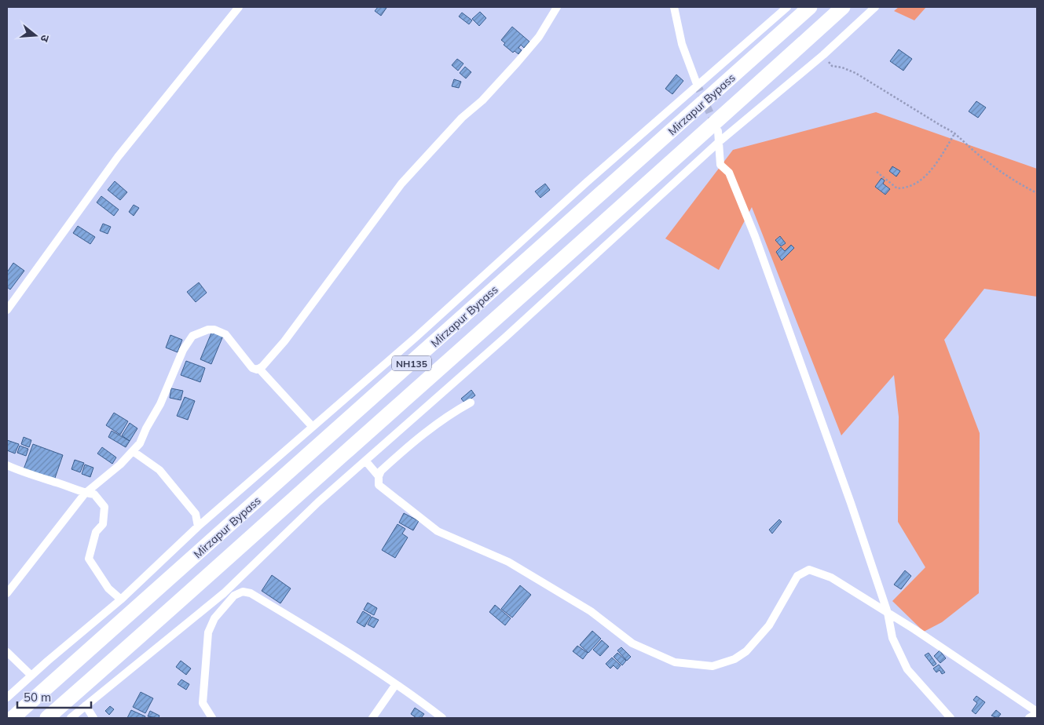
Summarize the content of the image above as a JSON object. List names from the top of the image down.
{
  "streets": {
    "highway": ["Mirzapur Bypass", "NH135"]
  },
  "scale_bar": "50 m",
  "north": "right"
}
